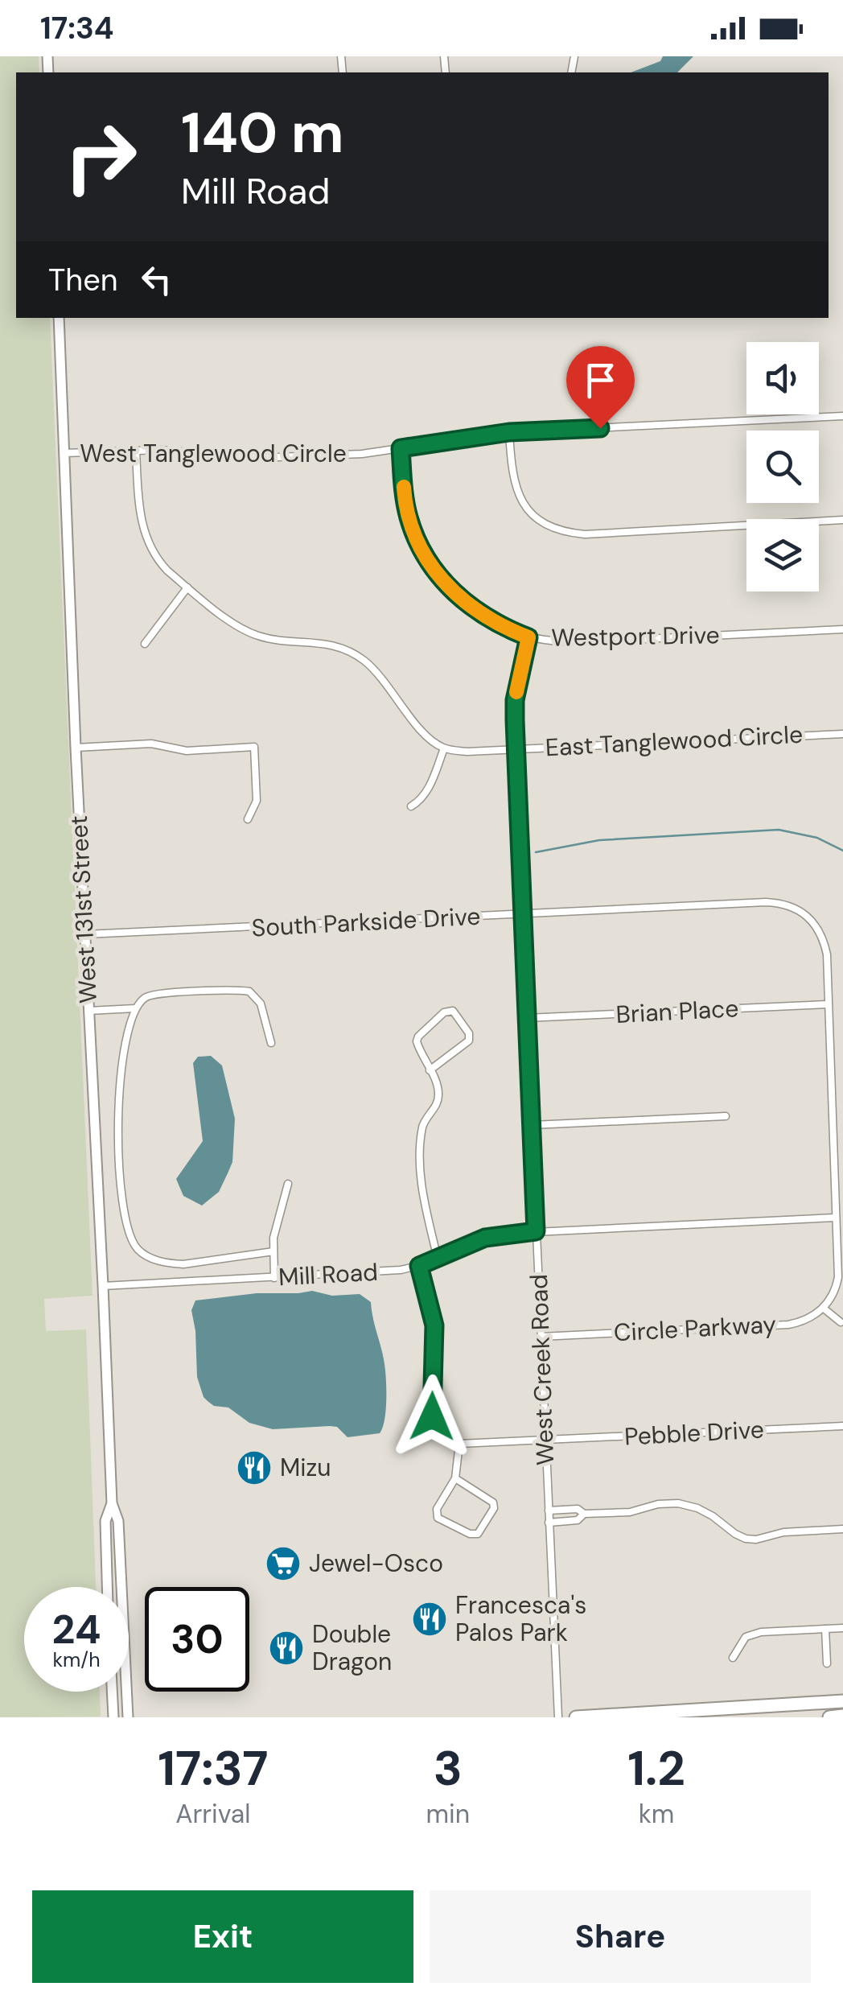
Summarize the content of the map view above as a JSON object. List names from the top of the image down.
{
  "streets": {
    "street": [
      "West Tanglewood Circle",
      "Westport Drive",
      "East Tanglewood Circle",
      "West 131st Street",
      "South Parkside Drive",
      "Brian Place",
      "Mill Road",
      "Circle Parkway",
      "West Creek Road",
      "Pebble Drive"
    ]
  },
  "crossings": [
    ["West Tanglewood Circle", "Westport Drive"],
    ["West Tanglewood Circle", "West 131st Street"],
    ["Westport Drive", "West Creek Road"],
    ["East Tanglewood Circle", "West Creek Road"],
    ["West 131st Street", "South Parkside Drive"],
    ["West 131st Street", "Mill Road"],
    ["South Parkside Drive", "Brian Place"],
    ["South Parkside Drive", "West Creek Road"],
    ["Brian Place", "West Creek Road"],
    ["Mill Road", "West Creek Road"],
    ["Circle Parkway", "West Creek Road"],
    ["West Creek Road", "Pebble Drive"]
  ],
  "places": {
    "restaurant": ["Mizu", "Francesca's Palos Park", "Double Dragon"],
    "supermarket": ["Jewel-Osco"]
  },
  "page": {
    "status": "17:34",
    "turn": ["140 m", "Mill Road"],
    "then": "Then",
    "speed": "24 km/h",
    "limit": "30",
    "eta": [
      "17:37",
      "Arrival",
      "3",
      "min",
      "1.2",
      "km"
    ],
    "buttons": ["Exit", "Share"]
  }
}
